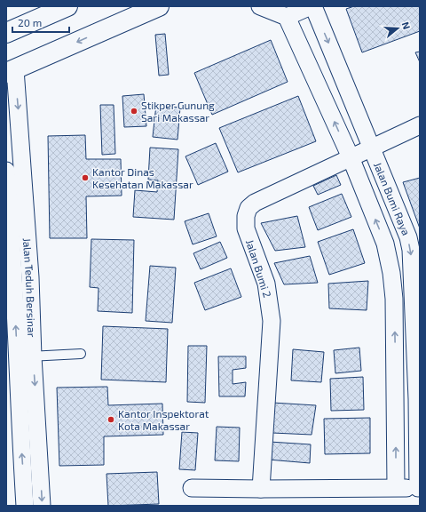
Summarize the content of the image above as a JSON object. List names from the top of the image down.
{
  "streets": {
    "street": ["Jalan Bumi Raya", "Jalan Bumi 2", "Jalan Teduh Bersinar"]
  },
  "crossings": [
    ["Jalan Bumi Raya", "Jalan Bumi 2"]
  ],
  "places": ["Stikper Gunung Sari Makassar", "Kantor Dinas Kesehatan Makassar", "Kantor Inspektorat Kota Makassar"],
  "scale_bar": "20 m",
  "north": "right"
}
